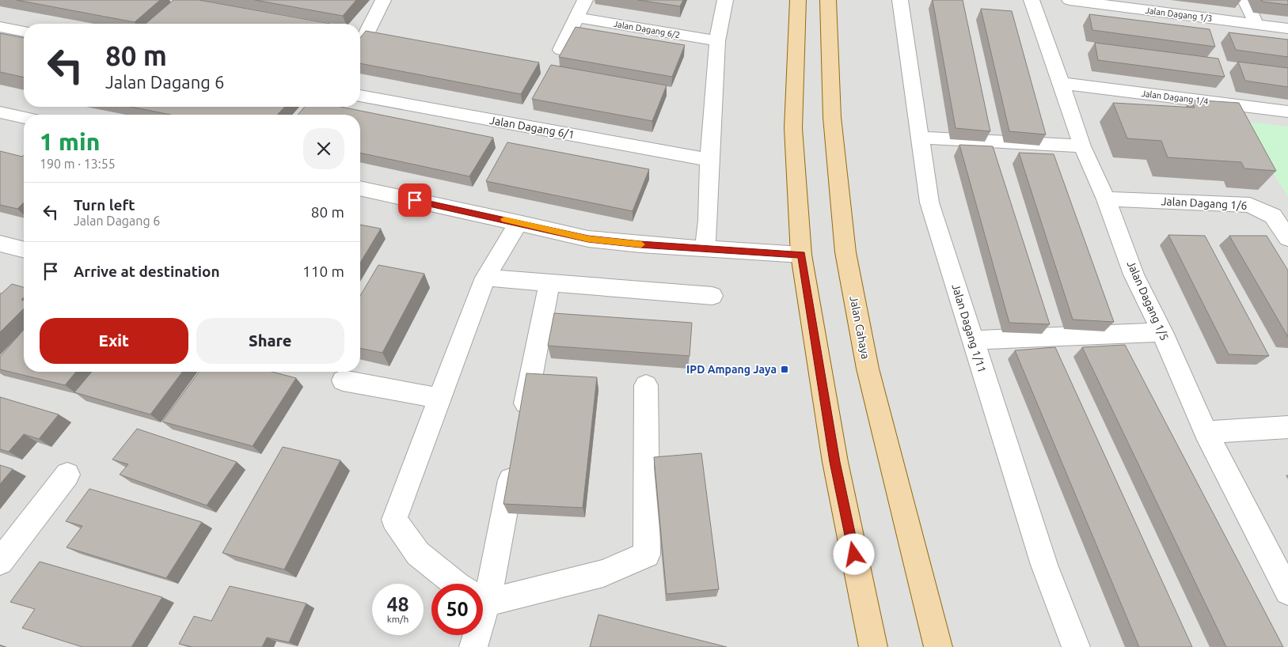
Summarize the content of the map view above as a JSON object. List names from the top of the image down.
{
  "streets": {
    "main road": ["Jalan Cahaya"],
    "street": [
      "Jalan Dagang 1/3",
      "Jalan Dagang 6/2",
      "Jalan Dagang 1/4",
      "Jalan Dagang 6/1",
      "Jalan Dagang 1/6",
      "Jalan Dagang 1/5",
      "Jalan Dagang 1/11"
    ]
  },
  "crossings": [
    ["Jalan Dagang 1/4", "Jalan Dagang 1/5"],
    ["Jalan Dagang 1/6", "Jalan Dagang 1/5"]
  ],
  "places": {
    "transit": ["IPD Ampang Jaya"]
  },
  "page": {
    "turn": ["80 m", "Jalan Dagang 6"],
    "heading": ["1 min", "190 m · 13:55"],
    "list": [
      {
        "name": "Turn left",
        "note": "Jalan Dagang 6",
        "value": "80 m"
      },
      {
        "name": "Arrive at destination",
        "value": "110 m"
      }
    ],
    "buttons": ["Exit", "Share"],
    "speed": "48 km/h",
    "limit": "50"
  }
}
